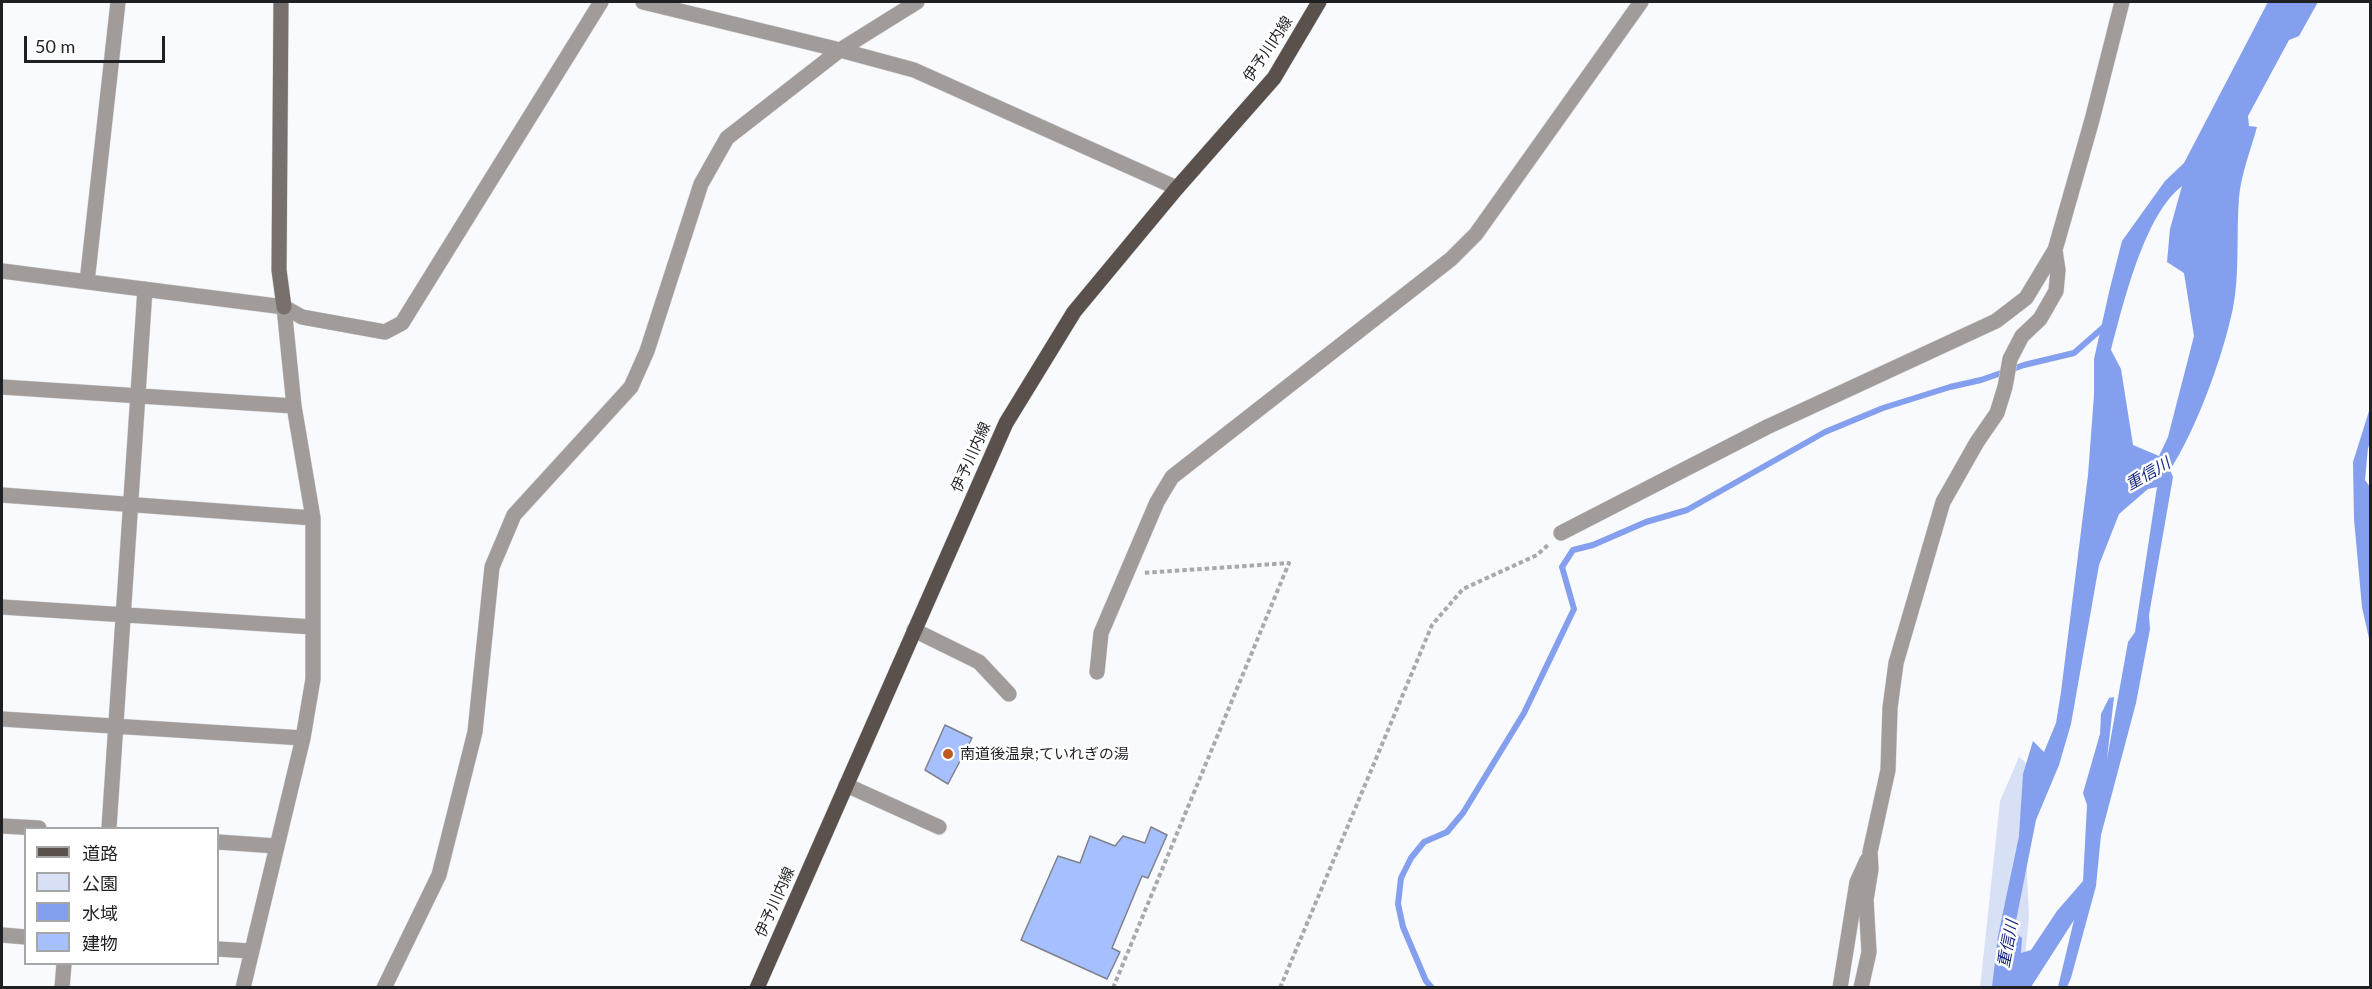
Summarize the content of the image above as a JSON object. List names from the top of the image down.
{
  "streets": {
    "main road": ["伊予川内線"]
  },
  "water": ["重信川"],
  "places": ["南道後温泉;ていれぎの湯"],
  "legend": [
    "道路",
    "公園",
    "水域",
    "建物"
  ],
  "scale_bar": "50 m"
}
